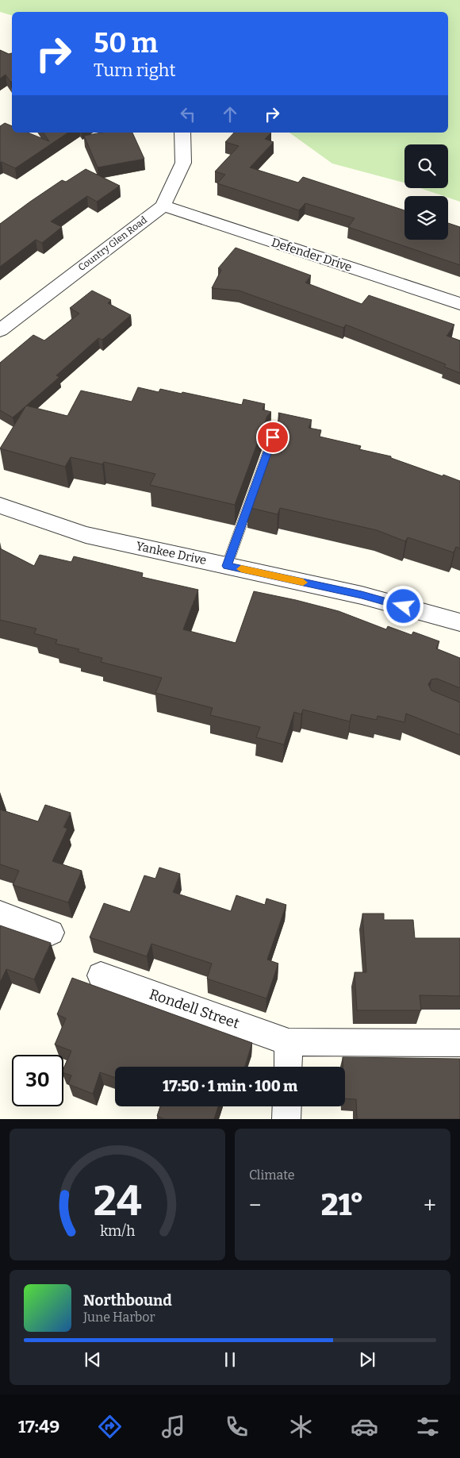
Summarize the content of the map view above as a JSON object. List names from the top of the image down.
{
  "streets": {
    "street": [
      "Country Glen Road",
      "Defender Drive",
      "Yankee Drive",
      "Rondell Street"
    ]
  },
  "crossings": [
    ["Country Glen Road", "Defender Drive"]
  ],
  "page": {
    "turn": ["50 m", "Turn right"],
    "limit": "30",
    "trip": "17:50 · 1 min · 100 m",
    "tile": "Climate",
    "heat": ["−", "21°", "+"],
    "song": ["Northbound", "June Harbor"],
    "tabs": "17:49",
    "gauge": ["24", "km/h"]
  }
}
